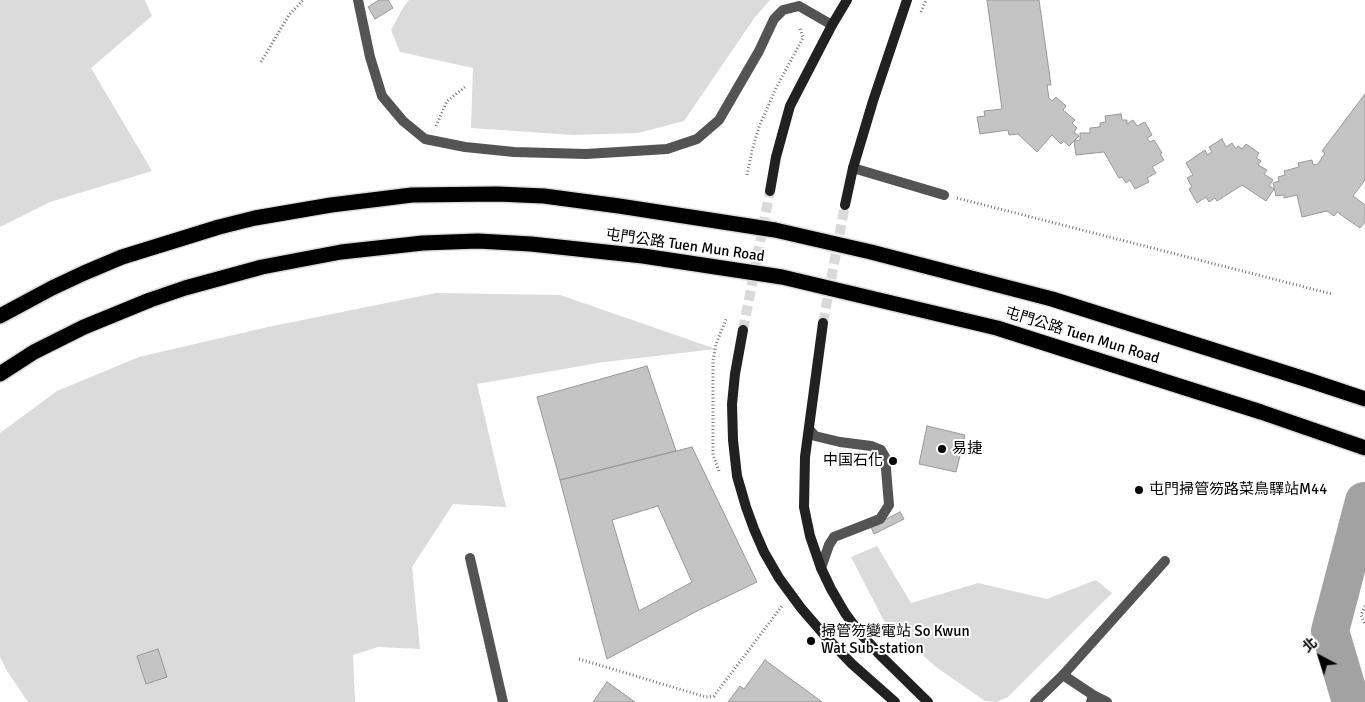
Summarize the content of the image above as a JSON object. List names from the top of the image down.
{
  "streets": {
    "highway": ["屯門公路 Tuen Mun Road"]
  },
  "places": [
    "易捷",
    "中国石化",
    "屯門掃管笏路菜鳥驛站M44",
    "掃管笏變電站 So Kwun Wat Sub-station"
  ],
  "north": "top left"
}
